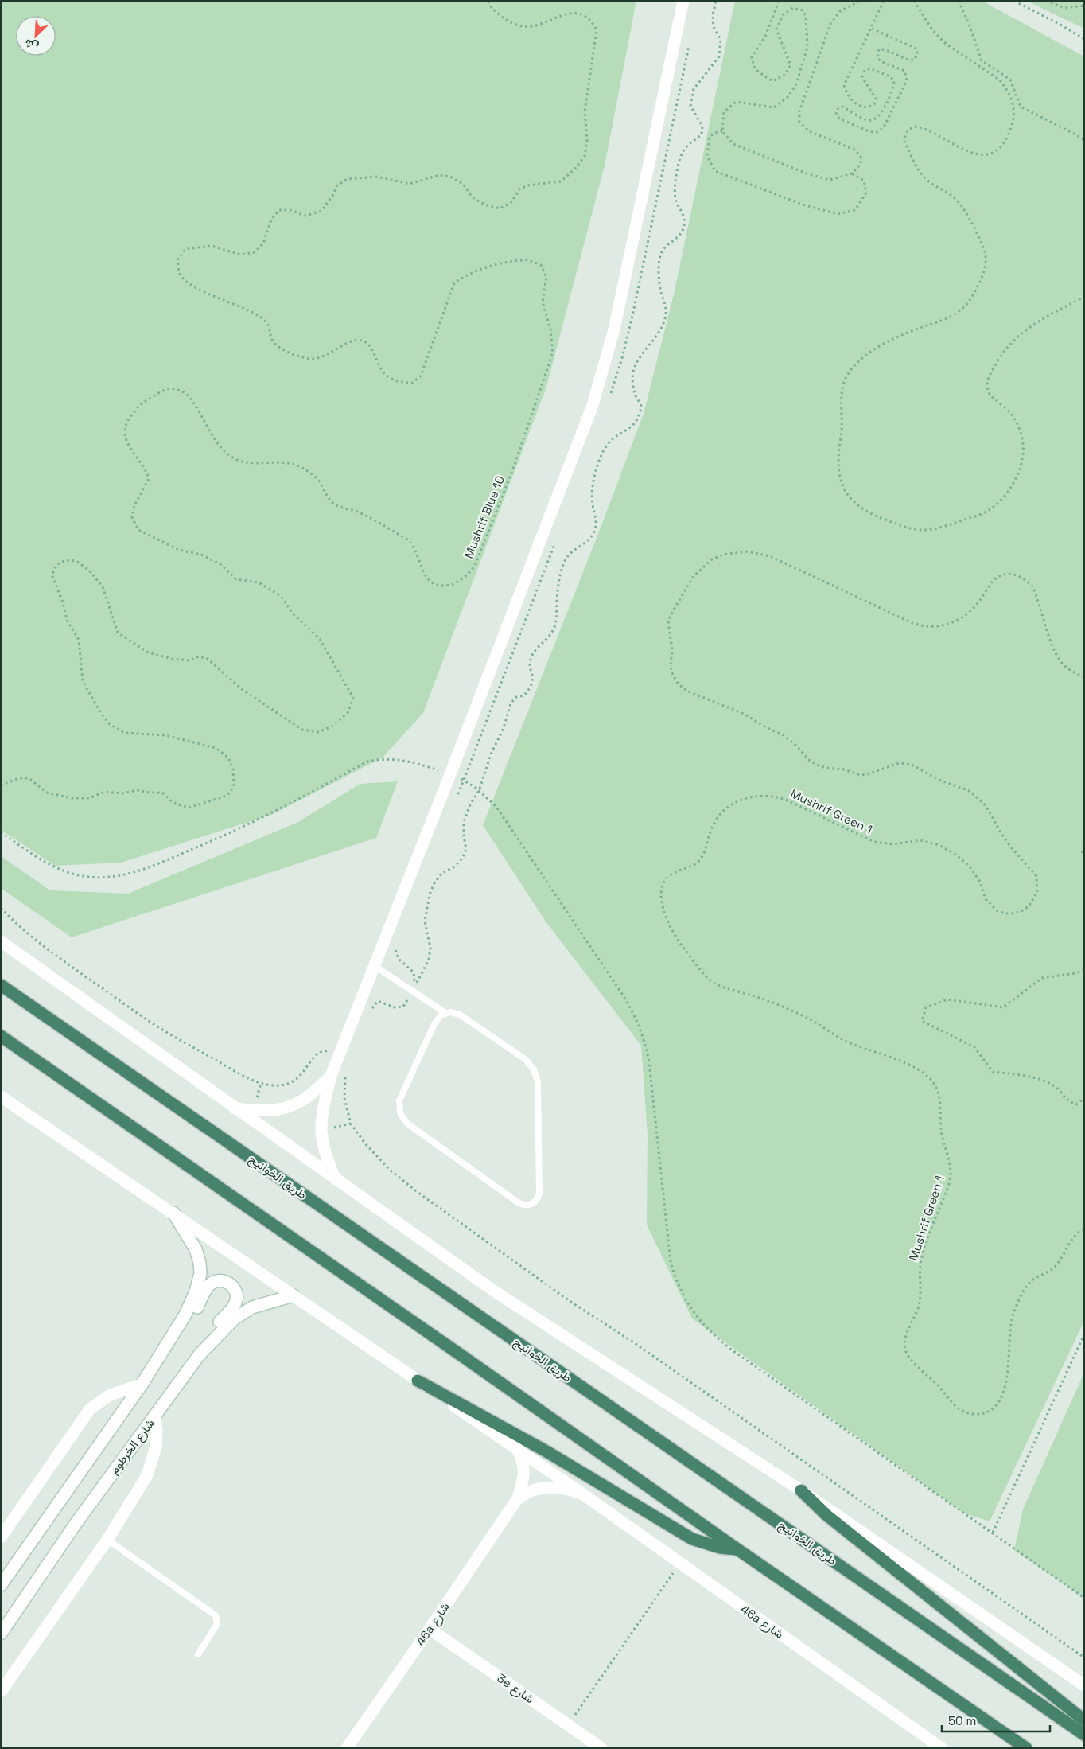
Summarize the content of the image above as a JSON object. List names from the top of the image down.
{
  "streets": {
    "highway": ["طريق الخوانيج"],
    "street": ["شارع الخرطوم", "46a شارع", "3e شارع"],
    "path": ["Mushrif Blue 10", "Mushrif Green 1"]
  },
  "crossings": [
    ["شارع الخرطوم", "46a شارع"],
    ["46a شارع", "3e شارع"]
  ],
  "scale_bar": "50 m",
  "north": "bottom left"
}
